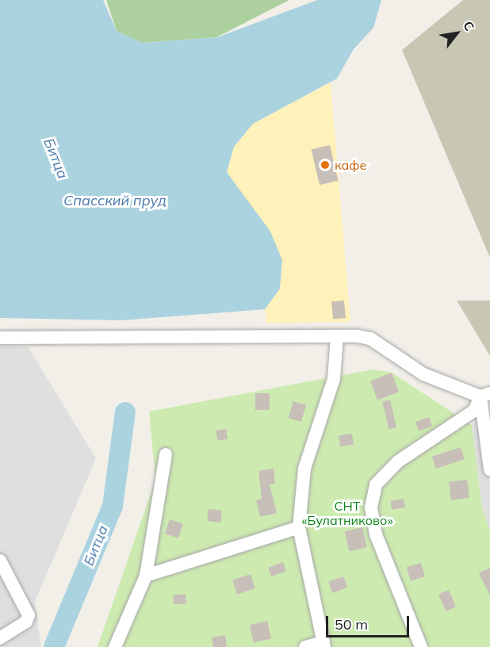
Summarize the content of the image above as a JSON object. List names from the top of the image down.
{
  "water": ["Битца", "Спасский пруд"],
  "parks": ["СНТ «Булатниково»"],
  "places": ["кафе"],
  "scale_bar": "50 m",
  "north": "top right"
}
